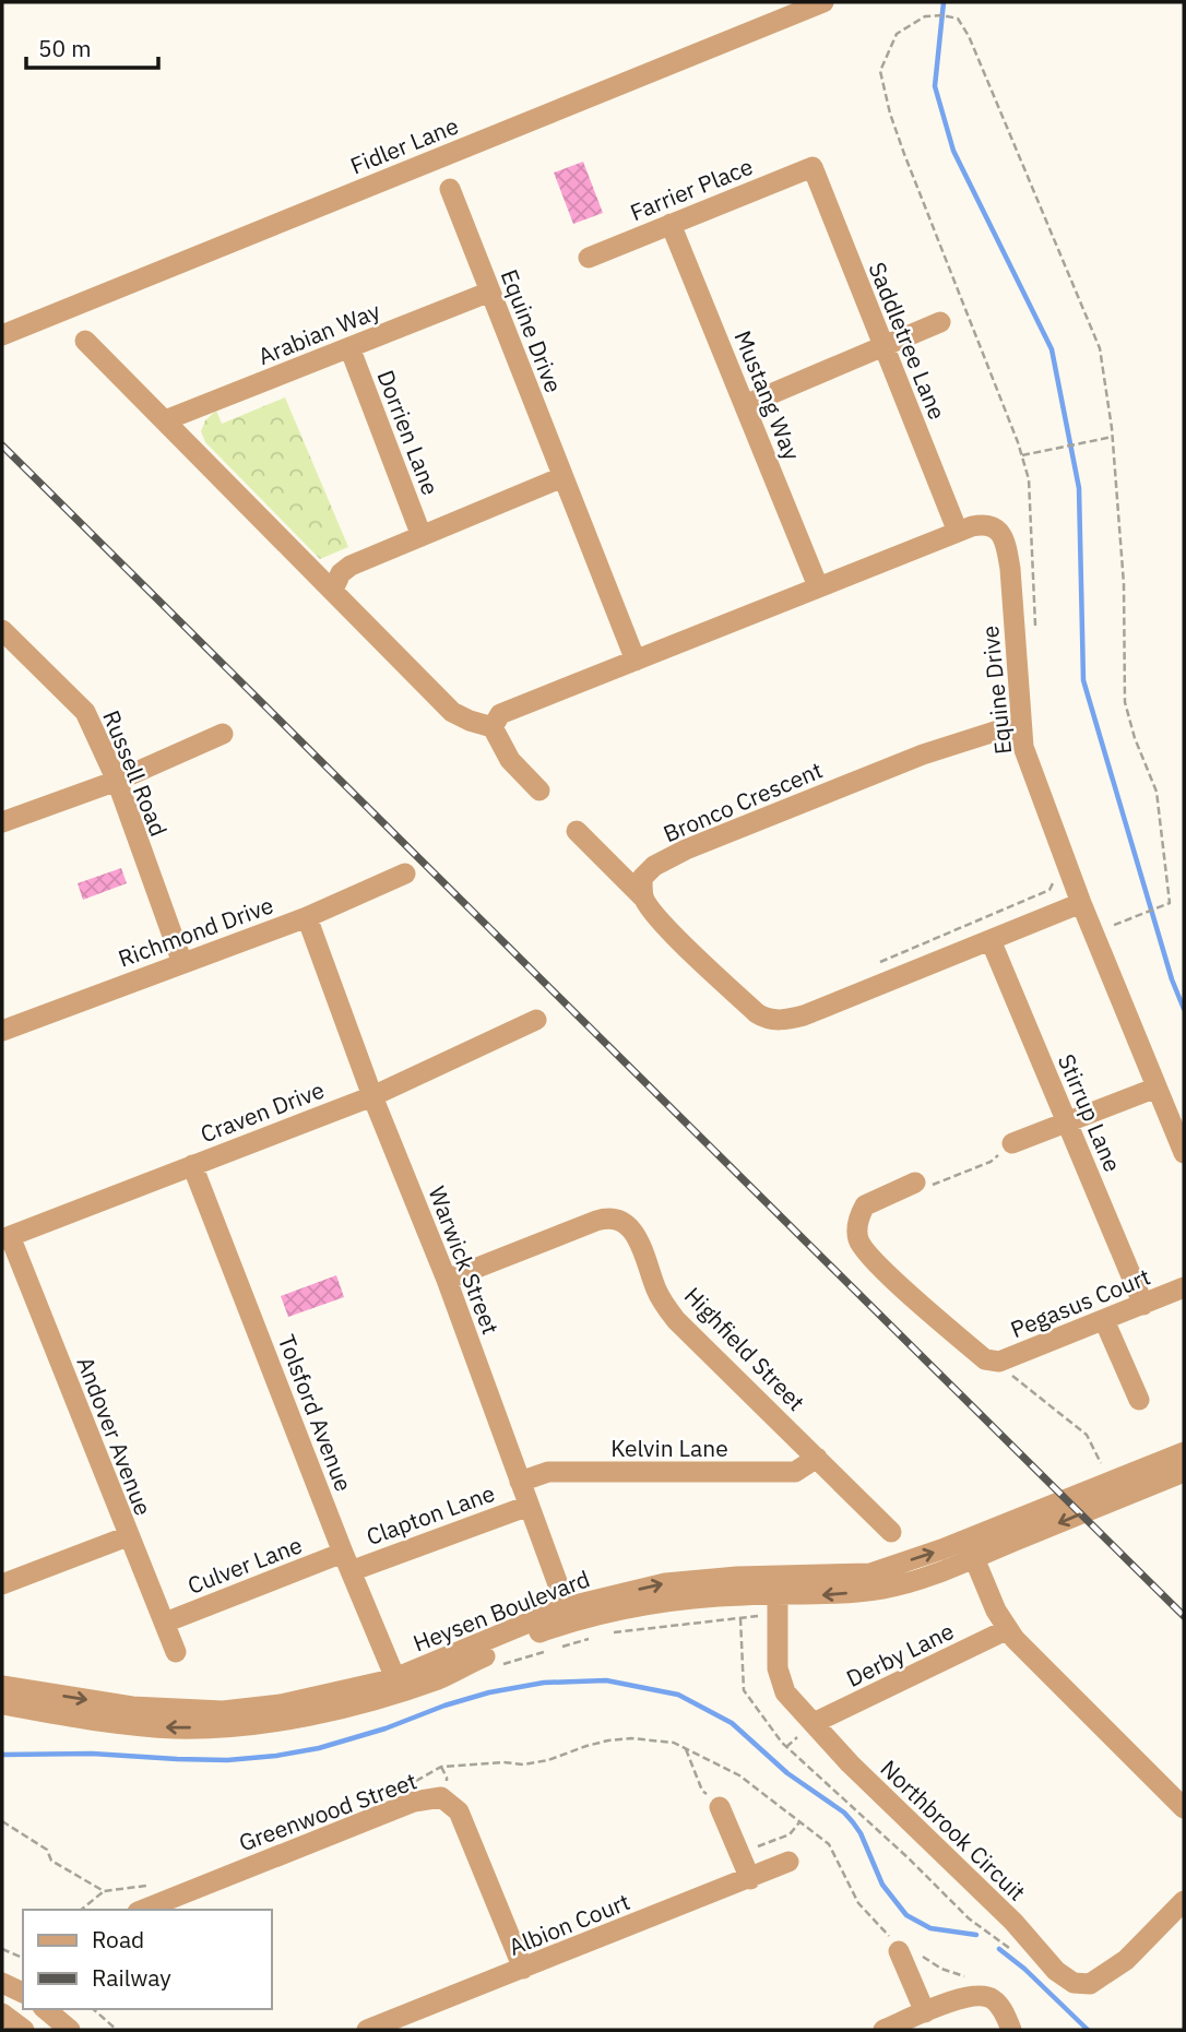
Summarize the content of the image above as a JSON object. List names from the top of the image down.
{
  "streets": {
    "street": [
      "Fidler Lane",
      "Farrier Place",
      "Equine Drive",
      "Arabian Way",
      "Saddletree Lane",
      "Mustang Way",
      "Dorrien Lane",
      "Russell Road",
      "Bronco Crescent",
      "Richmond Drive",
      "Craven Drive",
      "Stirrup Lane",
      "Warwick Street",
      "Pegasus Court",
      "Highfield Street",
      "Tolsford Avenue",
      "Andover Avenue",
      "Kelvin Lane",
      "Clapton Lane",
      "Culver Lane",
      "Heysen Boulevard",
      "Derby Lane",
      "Greenwood Street",
      "Northbrook Circuit",
      "Albion Court"
    ]
  },
  "crossings": [
    ["Farrier Place", "Saddletree Lane"],
    ["Farrier Place", "Mustang Way"],
    ["Equine Drive", "Arabian Way"],
    ["Equine Drive", "Saddletree Lane"],
    ["Equine Drive", "Mustang Way"],
    ["Equine Drive", "Bronco Crescent"],
    ["Arabian Way", "Dorrien Lane"],
    ["Russell Road", "Richmond Drive"],
    ["Richmond Drive", "Warwick Street"],
    ["Craven Drive", "Warwick Street"],
    ["Craven Drive", "Tolsford Avenue"],
    ["Craven Drive", "Andover Avenue"],
    ["Stirrup Lane", "Pegasus Court"],
    ["Warwick Street", "Highfield Street"],
    ["Warwick Street", "Kelvin Lane"],
    ["Warwick Street", "Clapton Lane"],
    ["Warwick Street", "Heysen Boulevard"],
    ["Highfield Street", "Kelvin Lane"],
    ["Tolsford Avenue", "Clapton Lane"],
    ["Tolsford Avenue", "Culver Lane"],
    ["Tolsford Avenue", "Heysen Boulevard"],
    ["Andover Avenue", "Culver Lane"],
    ["Clapton Lane", "Culver Lane"],
    ["Heysen Boulevard", "Northbrook Circuit"],
    ["Derby Lane", "Northbrook Circuit"],
    ["Greenwood Street", "Albion Court"]
  ],
  "legend": ["Road", "Railway"],
  "scale_bar": "50 m"
}
